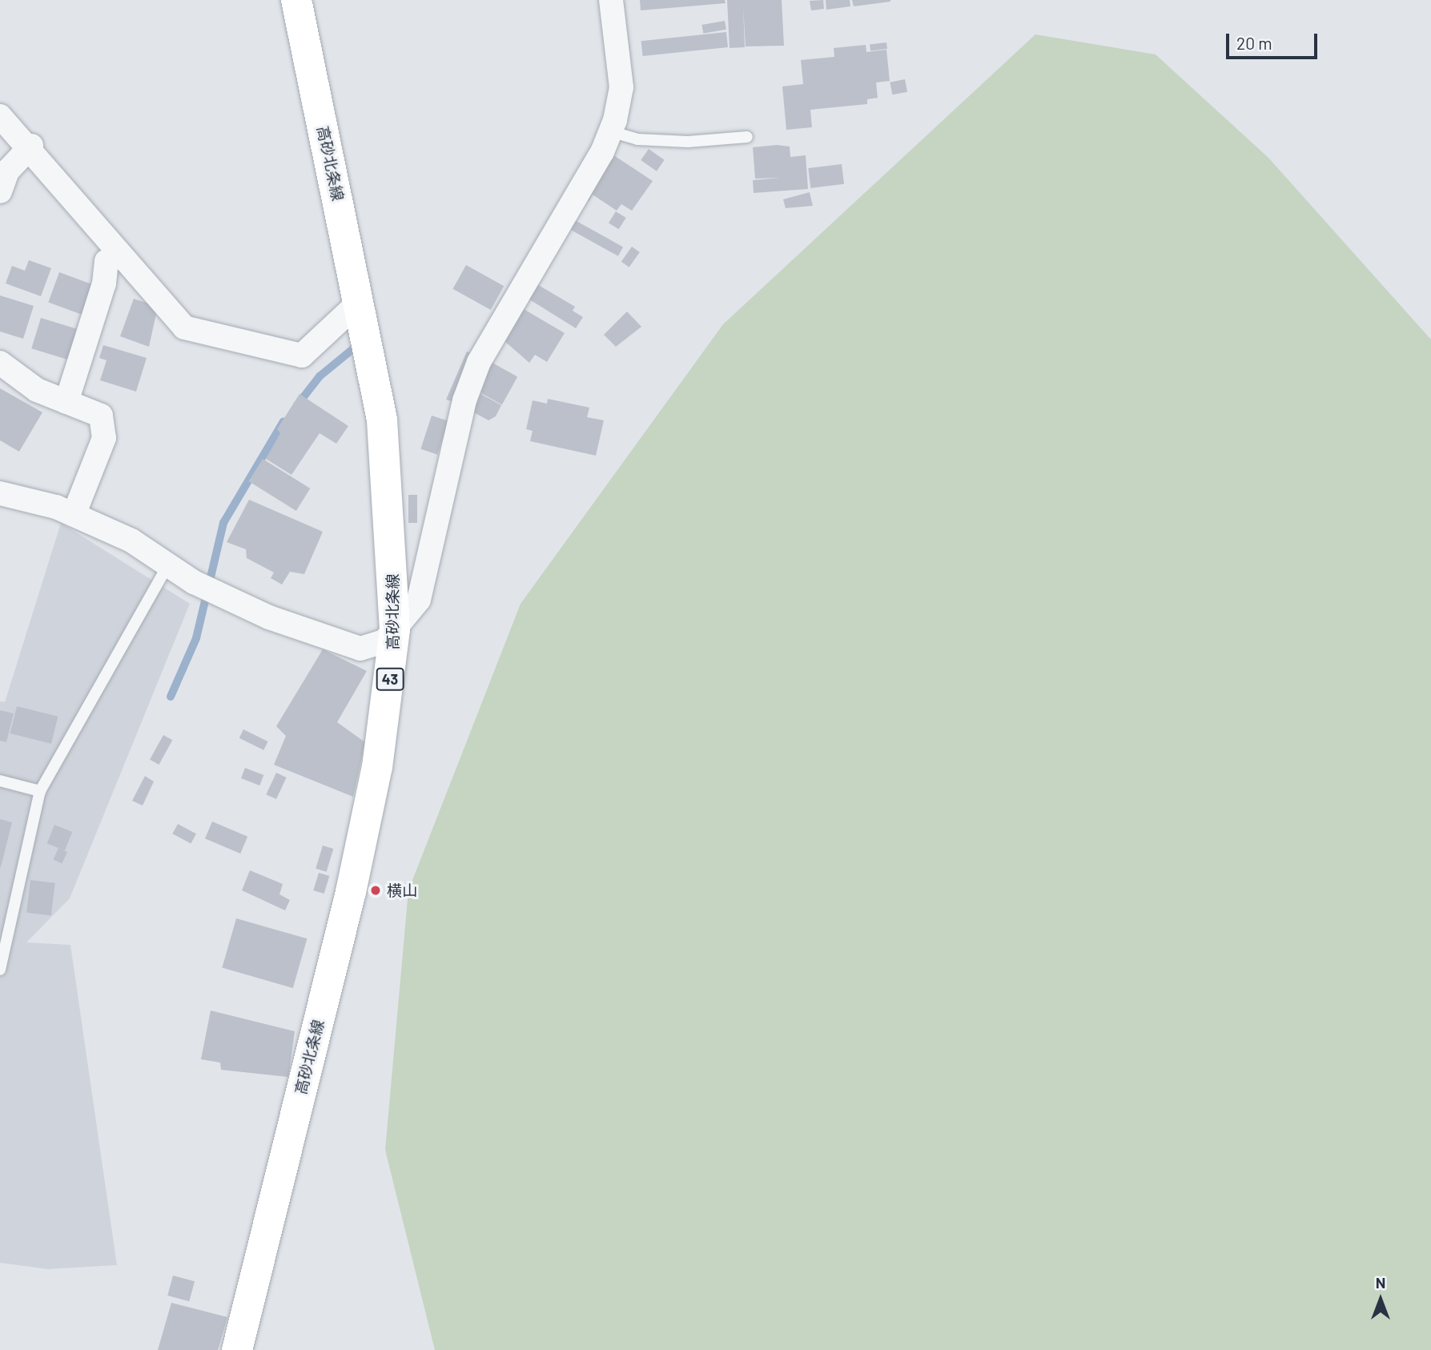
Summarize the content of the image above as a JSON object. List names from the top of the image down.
{
  "streets": {
    "main road": ["高砂北条線", "43"]
  },
  "places": ["横山"],
  "scale_bar": "20 m",
  "north": "top"
}
